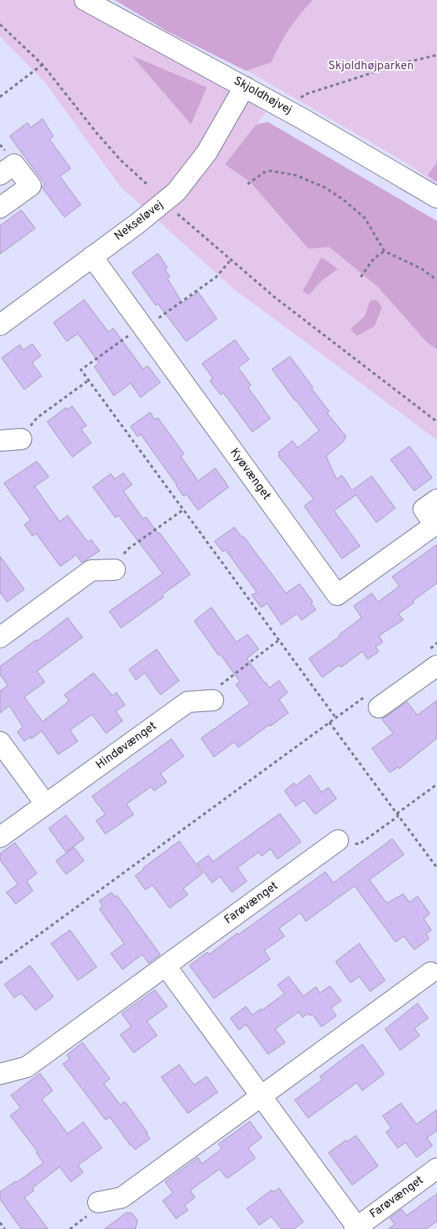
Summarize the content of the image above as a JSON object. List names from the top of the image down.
{
  "streets": {
    "street": [
      "Skjoldhøjvej",
      "Nekseløvej",
      "Kyøvænget",
      "Hindøvænget",
      "Farøvænget"
    ]
  },
  "crossings": [
    ["Skjoldhøjvej", "Nekseløvej"],
    ["Nekseløvej", "Kyøvænget"]
  ],
  "parks": ["Skjoldhøjparken"]
}
